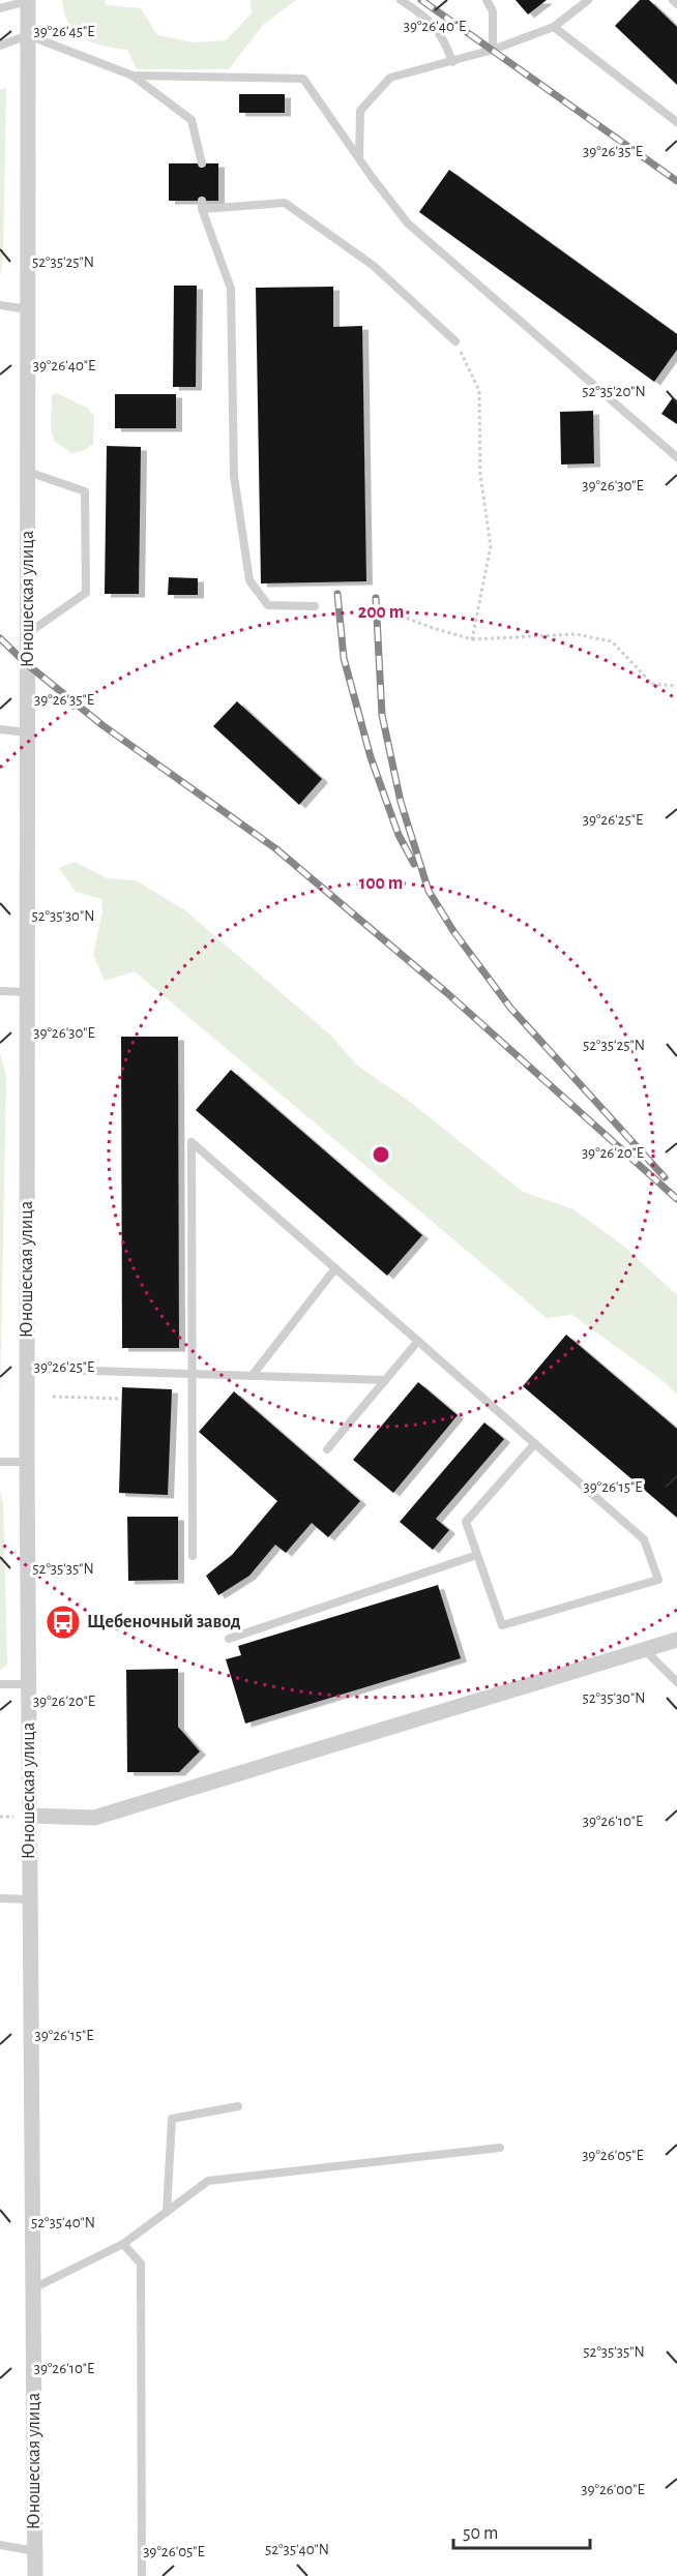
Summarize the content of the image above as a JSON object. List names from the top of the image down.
{
  "streets": {
    "street": ["Юношеская улица"]
  },
  "places": {
    "bus stop": ["Щебеночный завод"]
  },
  "scale_bar": "50 m",
  "coordinates": [
    "39°26'40\"E",
    "39°26'45\"E",
    "39°26'35\"E",
    "52°35'25\"N",
    "52°35'20\"N",
    "39°26'30\"E",
    "39°26'25\"E",
    "52°35'30\"N",
    "39°26'20\"E",
    "39°26'15\"E",
    "52°35'35\"N",
    "39°26'10\"E",
    "39°26'05\"E",
    "52°35'40\"N",
    "39°26'00\"E"
  ],
  "rings": ["200 m", "100 m"]
}
